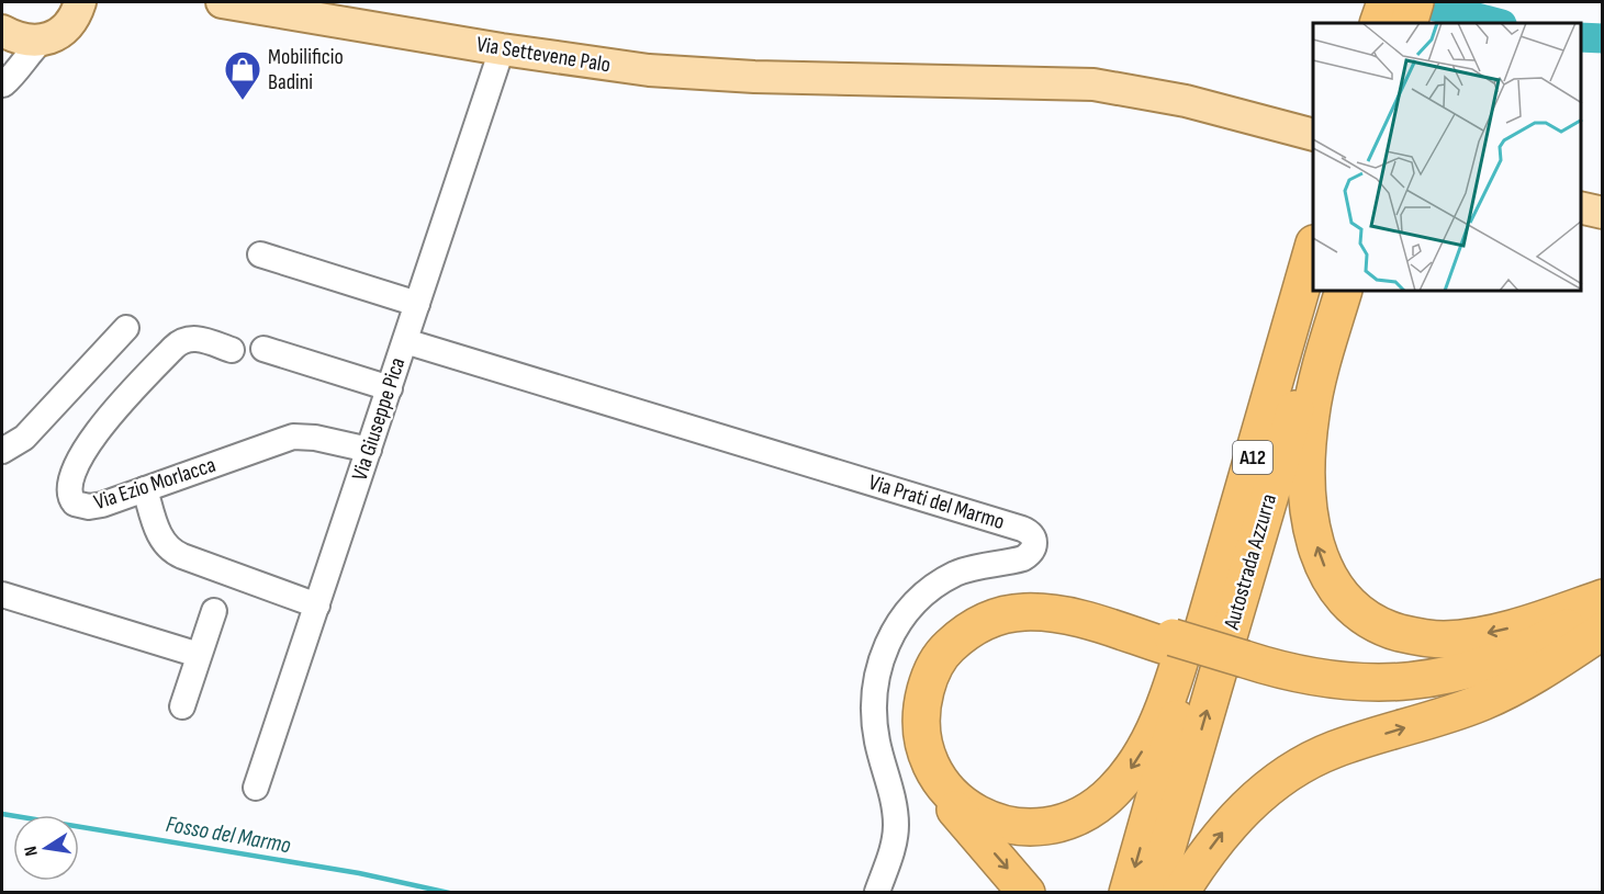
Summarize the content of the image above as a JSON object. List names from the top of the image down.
{
  "streets": {
    "main road": ["Via Settevene Palo"],
    "street": ["Via Giuseppe Pica", "Via Ezio Morlacca", "Via Prati del Marmo"]
  },
  "crossings": [
    ["Via Settevene Palo", "Via Giuseppe Pica"],
    ["Via Giuseppe Pica", "Via Ezio Morlacca"],
    ["Via Giuseppe Pica", "Via Prati del Marmo"]
  ],
  "water": ["Fosso del Marmo"],
  "places": {
    "shop": ["Mobilificio Badini"]
  },
  "north": "left"
}
